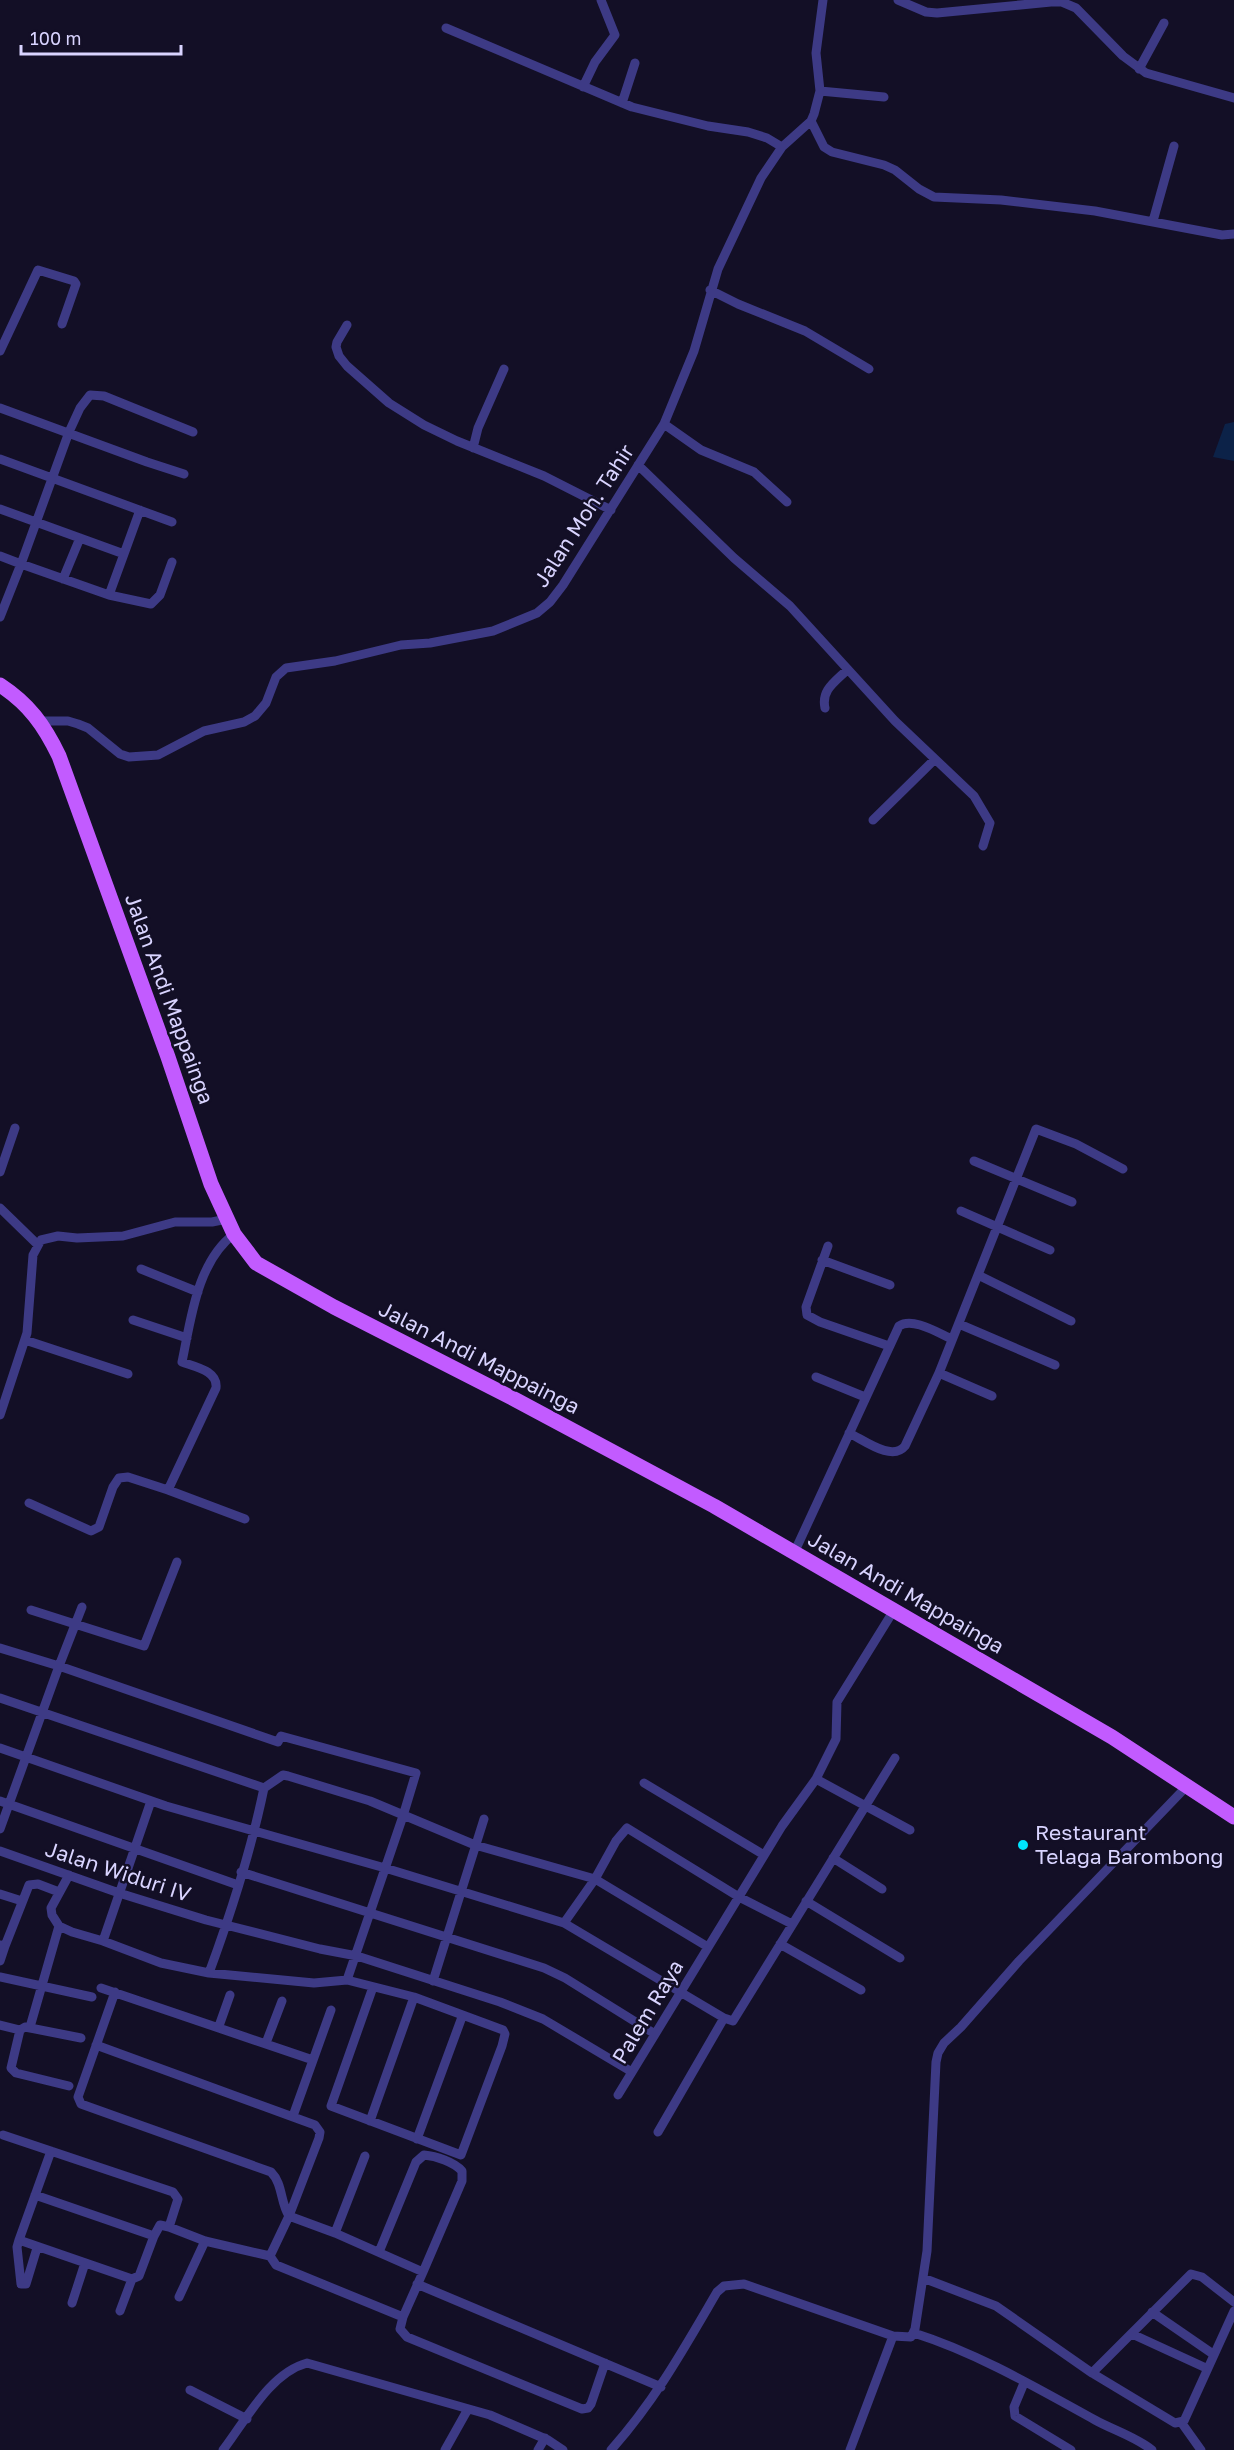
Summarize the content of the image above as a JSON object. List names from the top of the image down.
{
  "streets": {
    "main road": ["Jalan Andi Mappainga"],
    "street": ["Jalan Moh. Tahir", "Jalan Widuri IV", "Palem Raya"]
  },
  "crossings": [
    ["Jalan Moh. Tahir", "Jalan Andi Mappainga"],
    ["Jalan Andi Mappainga", "Palem Raya"],
    ["Jalan Widuri IV", "Palem Raya"]
  ],
  "places": ["Restaurant Telaga Barombong"],
  "scale_bar": "100 m"
}
